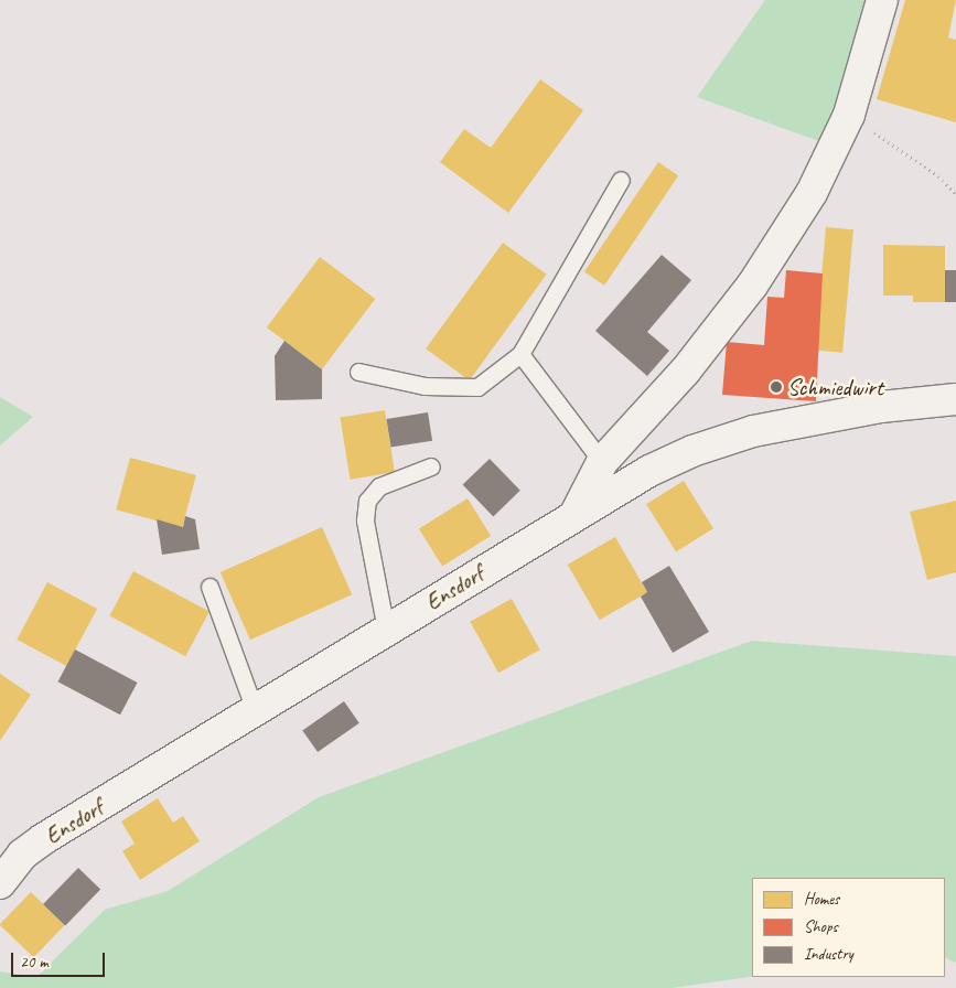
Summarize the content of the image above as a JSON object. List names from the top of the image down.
{
  "streets": {
    "street": ["Ensdorf"]
  },
  "places": ["Schmiedwirt"],
  "legend": ["Homes", "Shops", "Industry"],
  "scale_bar": "20 m"
}
